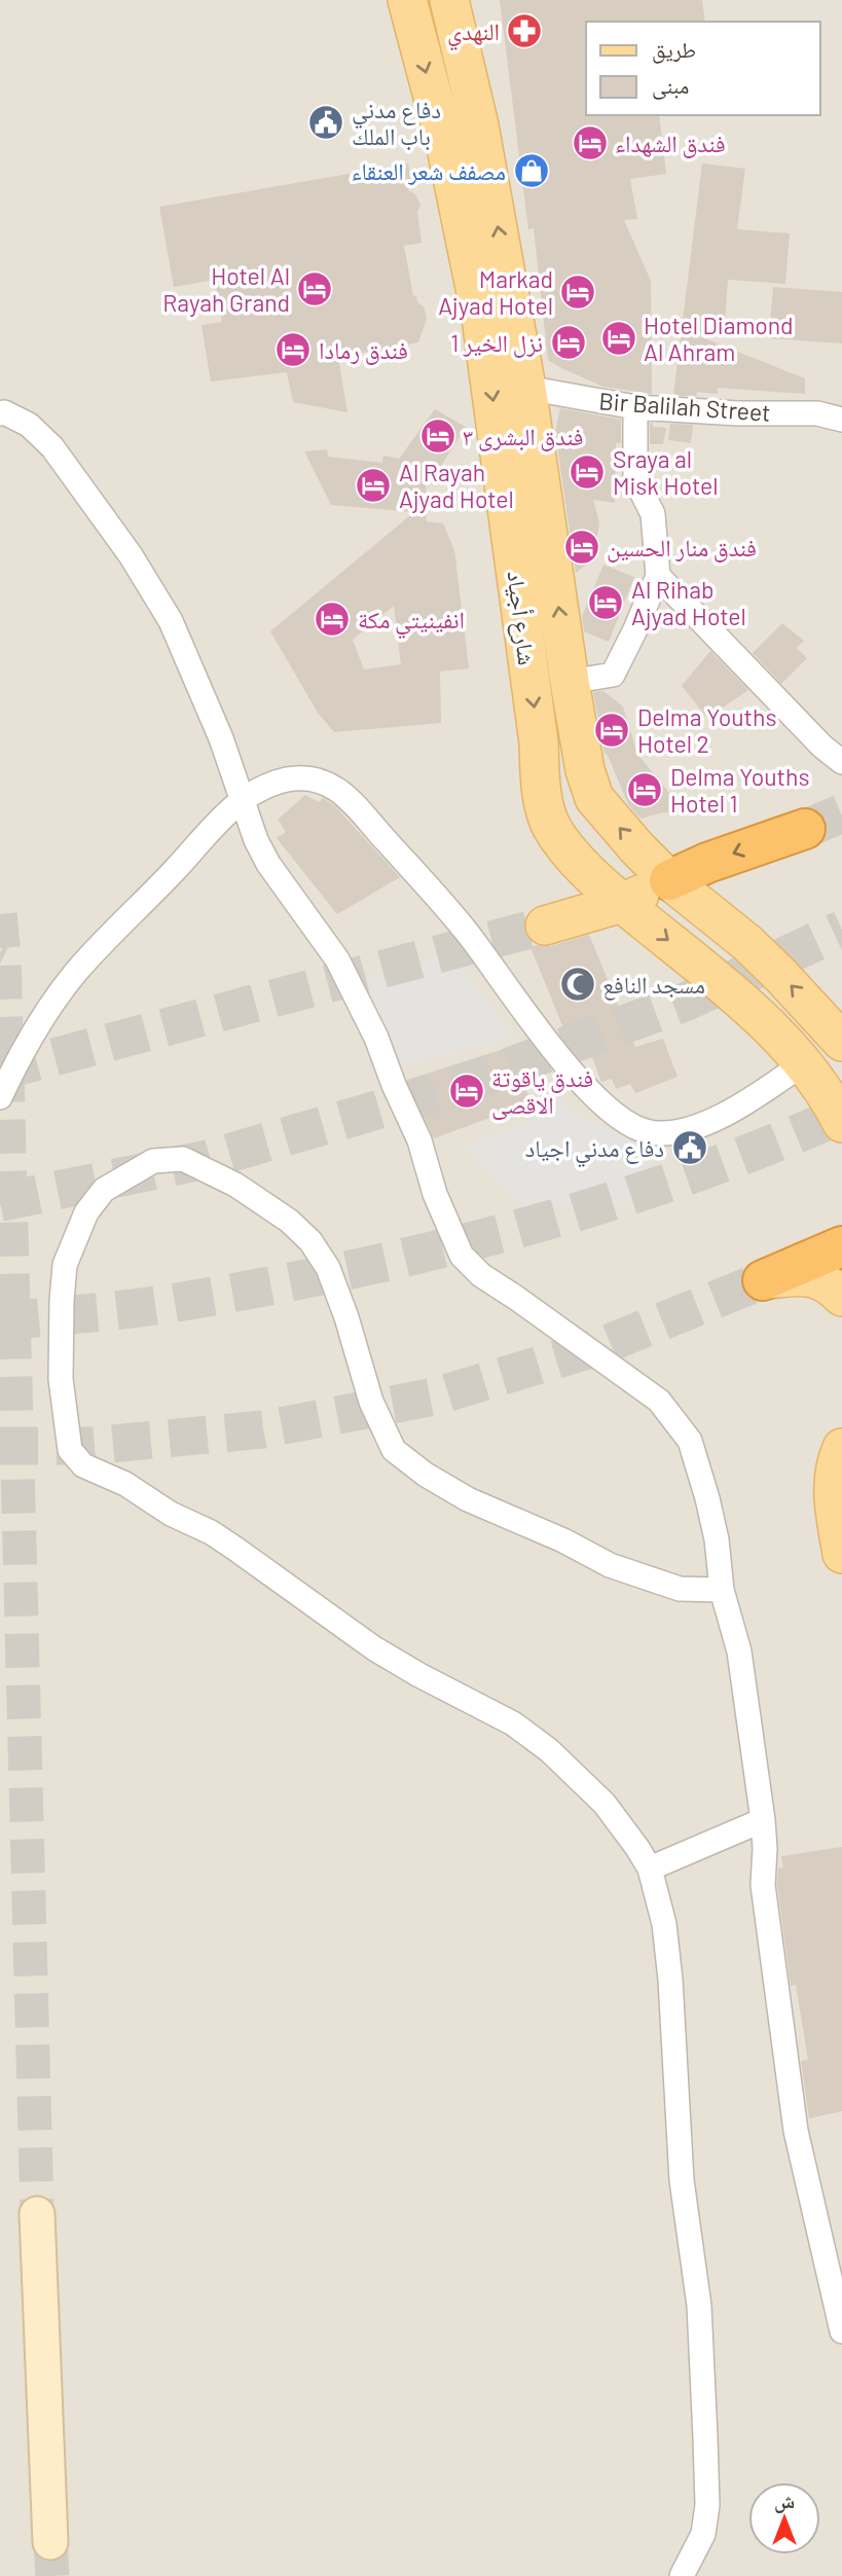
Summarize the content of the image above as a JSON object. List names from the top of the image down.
{
  "streets": {
    "main road": ["شارع أجياد"],
    "street": ["Bir Balilah Street"]
  },
  "crossings": [
    ["Bir Balilah Street", "شارع أجياد"]
  ],
  "places": {
    "pharmacy": ["النهدي"],
    "public building": ["دفاع مدني باب الملك", "دفاع مدني اجياد"],
    "hotel": [
      "فندق الشهداء",
      "Hotel Al Rayah Grand",
      "Markad Ajyad Hotel",
      "Hotel Diamond Al Ahram",
      "نزل الخير 1",
      "فندق رمادا",
      "فندق البشرى ٣",
      "Sraya al Misk Hotel",
      "Al Rayah Ajyad Hotel",
      "فندق منار الحسين",
      "Al Rihab Ajyad Hotel",
      "انفينيتي مكة",
      "Delma Youths Hotel 2",
      "Delma Youths Hotel 1",
      "فندق ياقوتة الاقصى"
    ],
    "shop": ["مصفف شعر العنقاء"],
    "mosque": ["مسجد النافع"]
  },
  "legend": ["طريق", "مبنى"],
  "north": "top"
}
